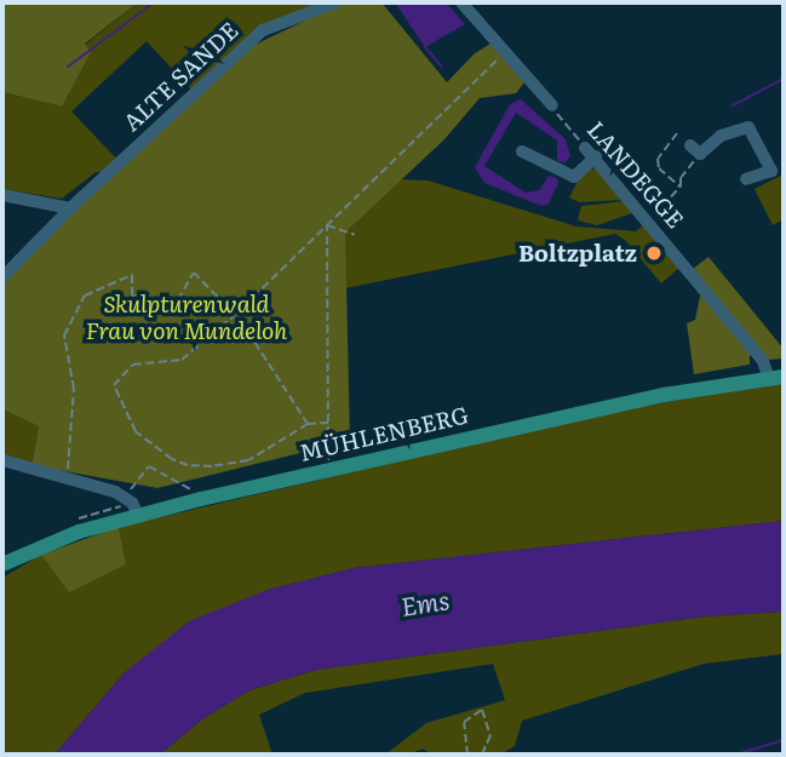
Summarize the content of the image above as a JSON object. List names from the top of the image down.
{
  "streets": {
    "main road": ["MÜHLENBERG"],
    "street": ["ALTE SANDE", "LANDEGGE"]
  },
  "crossings": [
    ["LANDEGGE", "MÜHLENBERG"]
  ],
  "water": ["Ems"],
  "parks": ["Skulpturenwald Frau von Mundeloh"],
  "places": ["Boltzplatz"]
}
